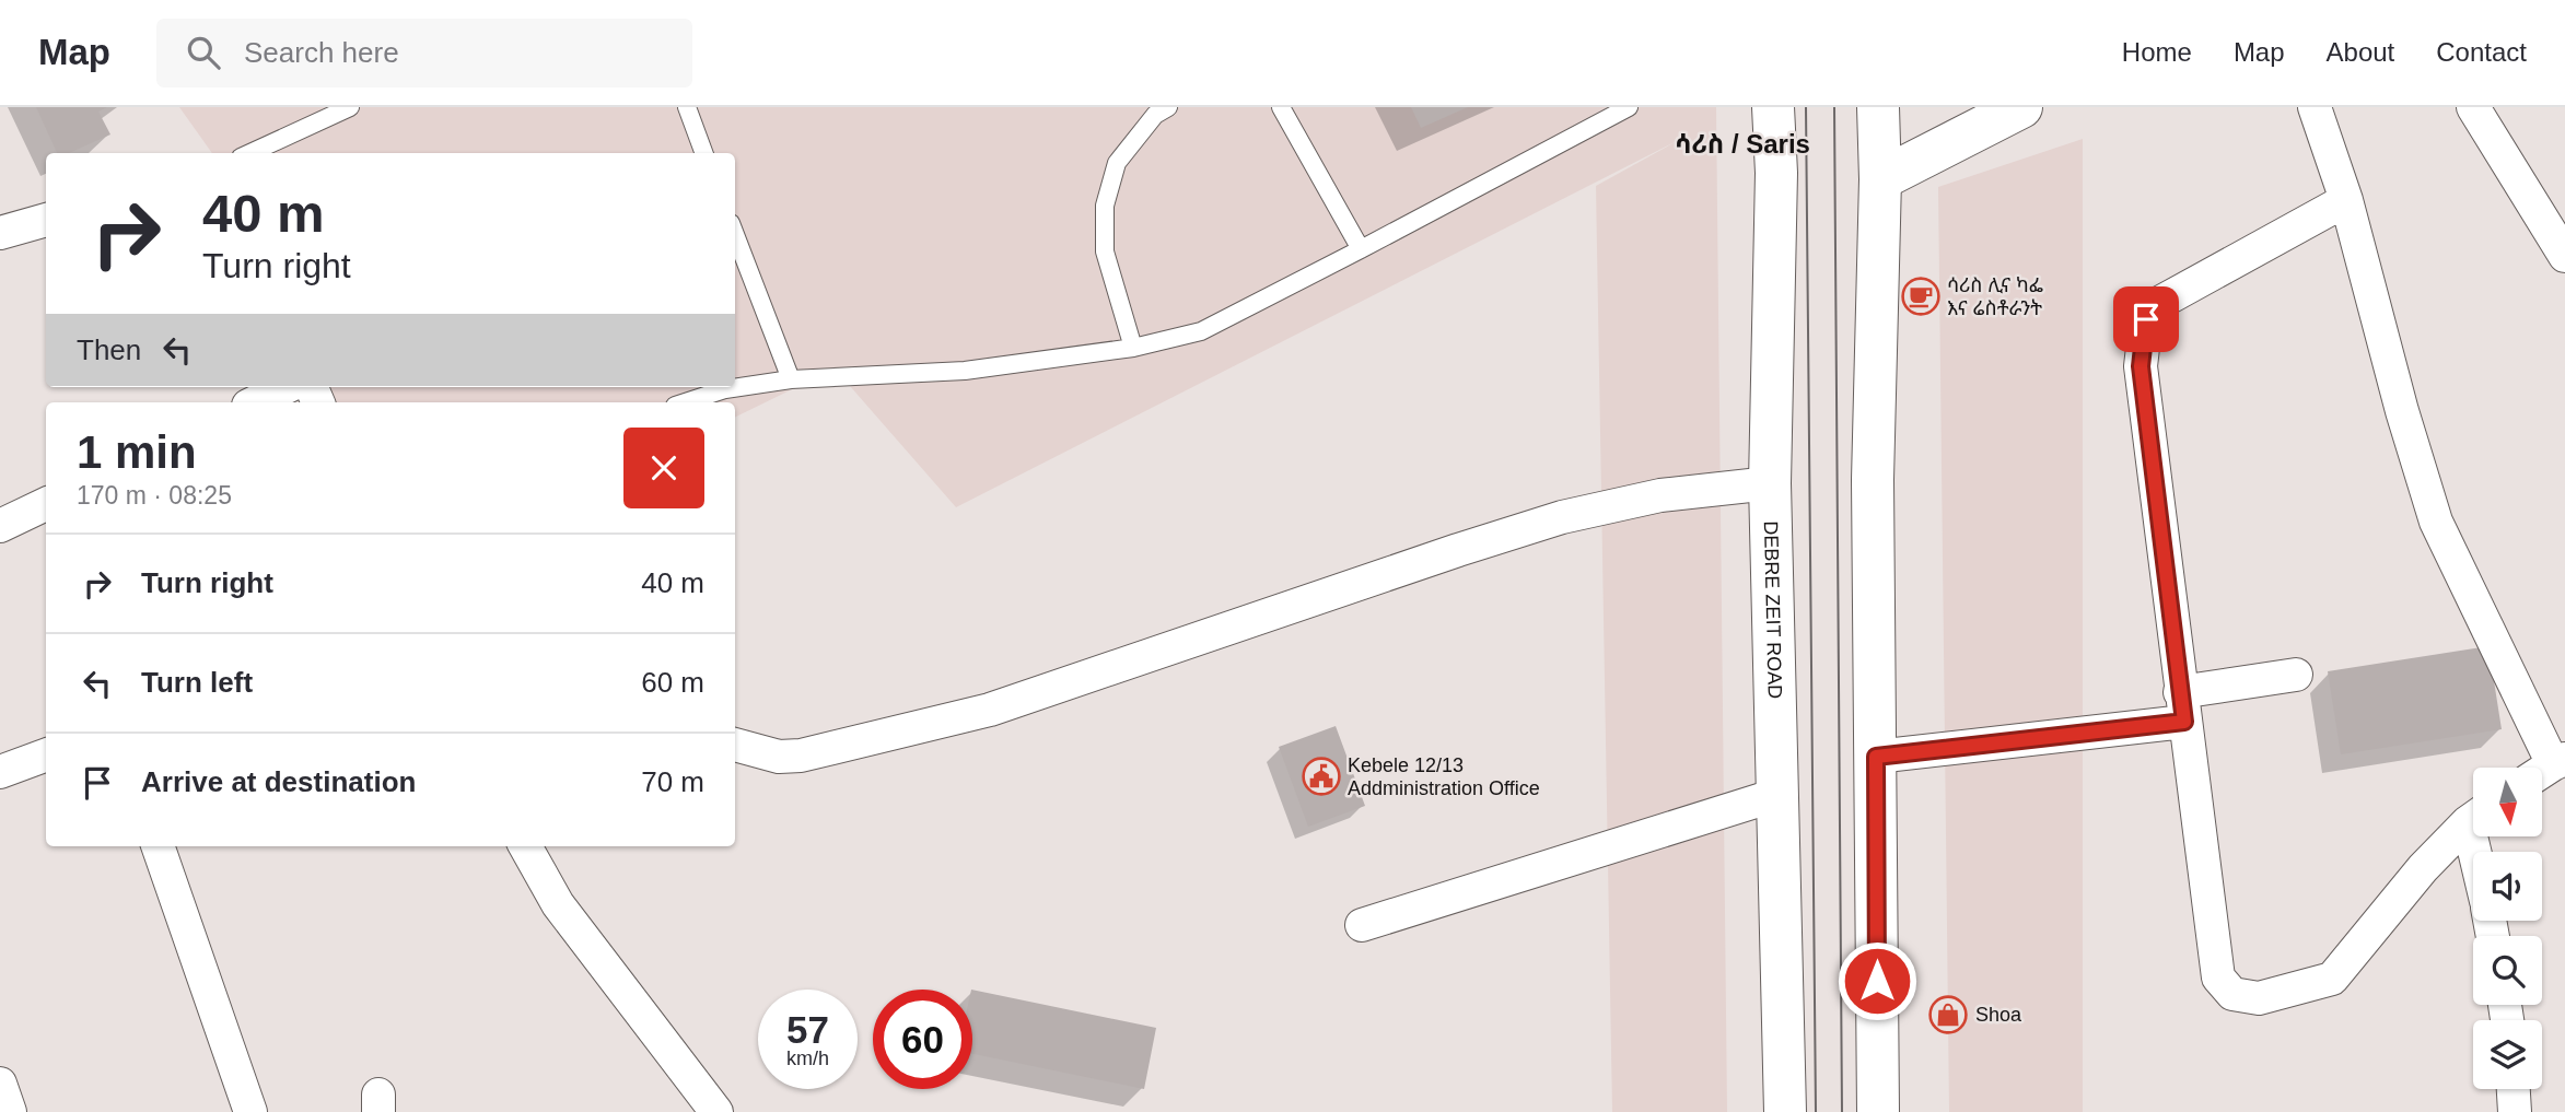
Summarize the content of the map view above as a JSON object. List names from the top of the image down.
{
  "streets": {
    "main road": ["DEBRE ZEIT ROAD"]
  },
  "districts": ["ሳሪስ / Saris"],
  "places": {
    "cafe": ["ሳሪስ ሊና ካፌ እና ሬስቶራንት"],
    "public building": ["Kebele 12/13 Addministration Office"],
    "shop": ["Shoa"]
  },
  "north": "bottom",
  "page": {
    "header": "Map",
    "search": "Search here",
    "nav": [
      "Home",
      "Map",
      "About",
      "Contact"
    ],
    "turn": ["40 m", "Turn right"],
    "then": "Then",
    "heading": ["1 min", "170 m · 08:25"],
    "list": [
      {
        "name": "Turn right",
        "value": "40 m"
      },
      {
        "name": "Turn left",
        "value": "60 m"
      },
      {
        "name": "Arrive at destination",
        "value": "70 m"
      }
    ],
    "speed": "57 km/h",
    "limit": "60"
  }
}
